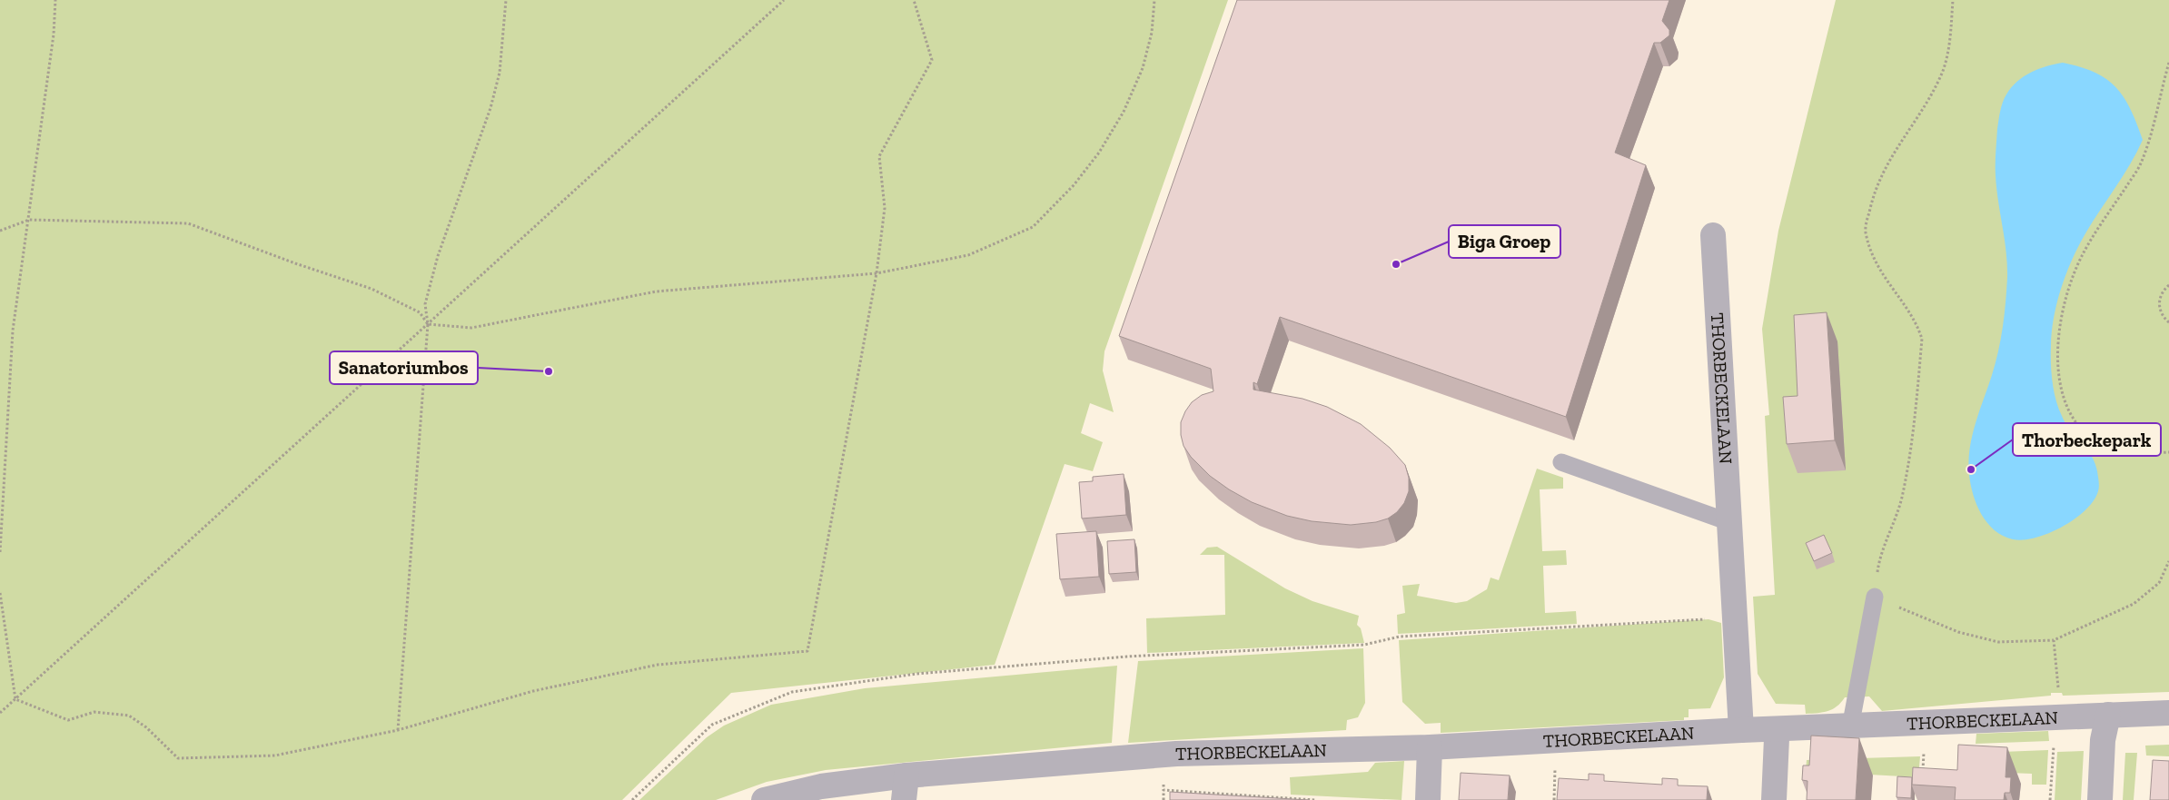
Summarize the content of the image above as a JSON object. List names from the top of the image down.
{
  "streets": {
    "street": ["THORBECKELAAN"]
  },
  "places": ["Biga Groep", "Sanatoriumbos", "Thorbeckepark"]
}
